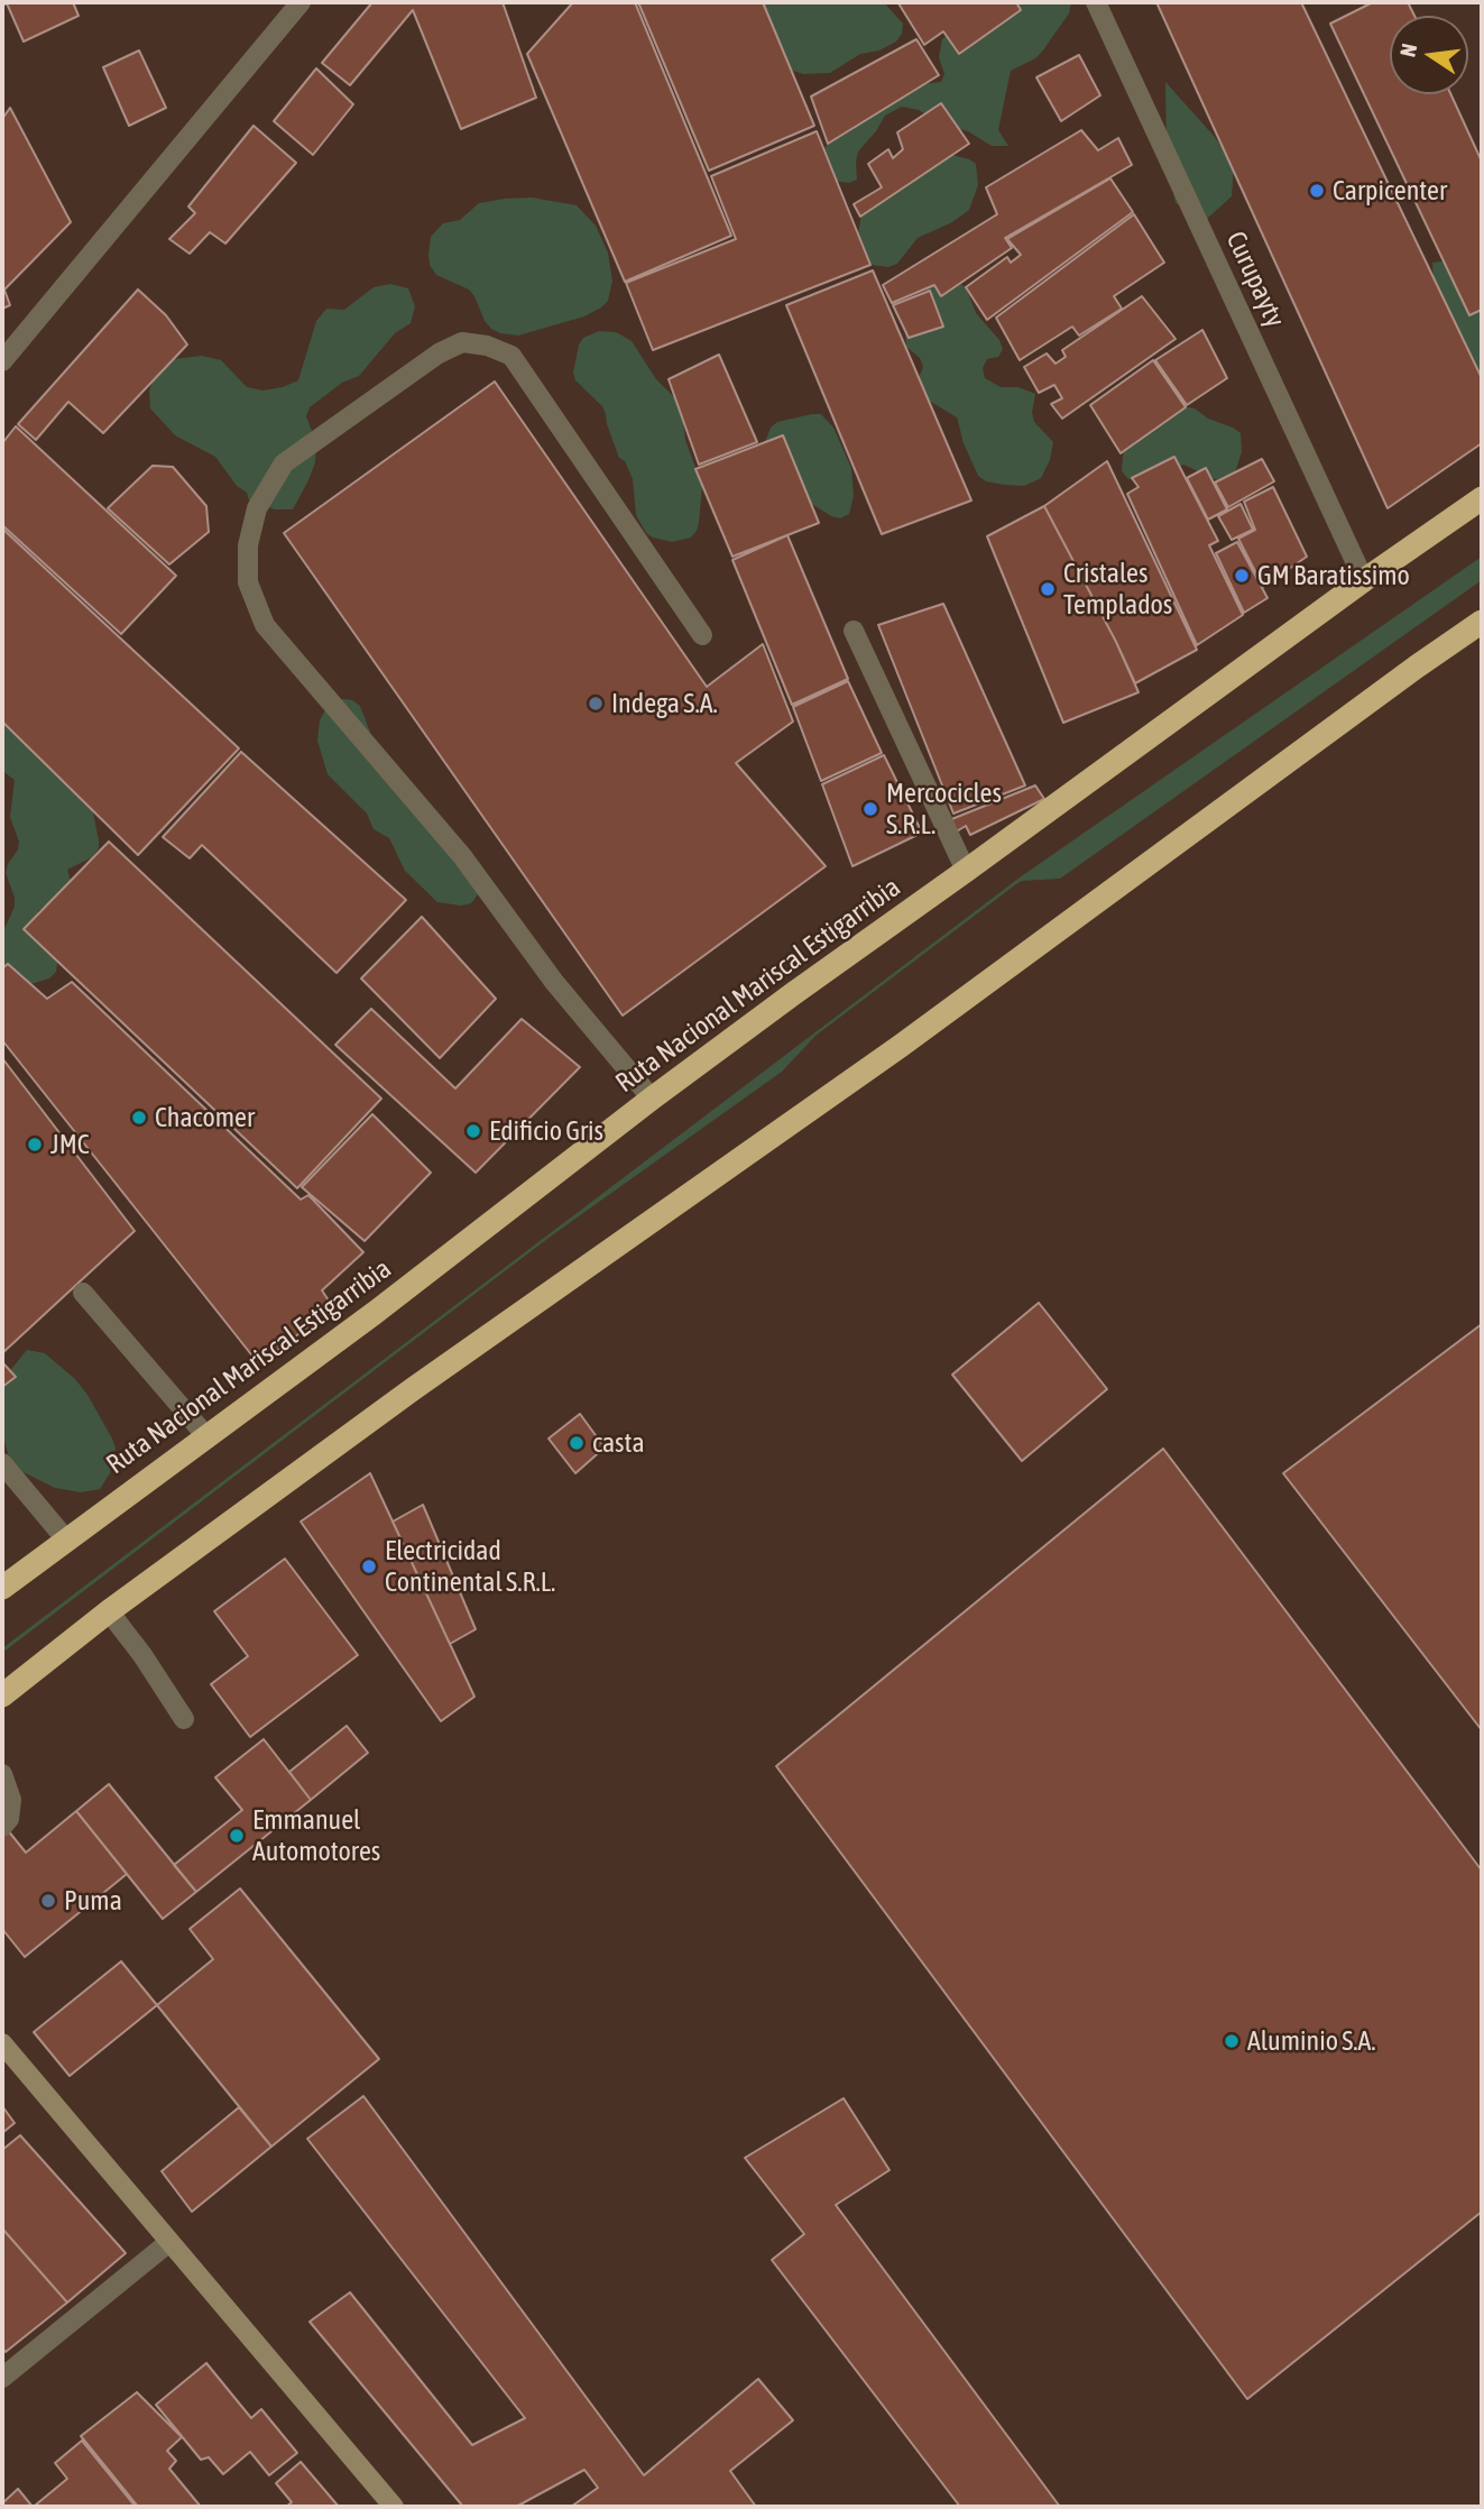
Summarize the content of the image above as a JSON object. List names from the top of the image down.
{
  "streets": {
    "highway": ["Ruta Nacional Mariscal Estigarribia"],
    "street": ["Curupayty"]
  },
  "crossings": [
    ["Curupayty", "Ruta Nacional Mariscal Estigarribia"]
  ],
  "places": [
    "Carpicenter",
    "GM Baratissimo",
    "Cristales Templados",
    "Indega S.A.",
    "Mercocicles S.R.L.",
    "Chacomer",
    "Edificio Gris",
    "JMC",
    "casta",
    "Electricidad Continental S.R.L.",
    "Emmanuel Automotores",
    "Puma",
    "Aluminio S.A."
  ],
  "north": "left"
}
